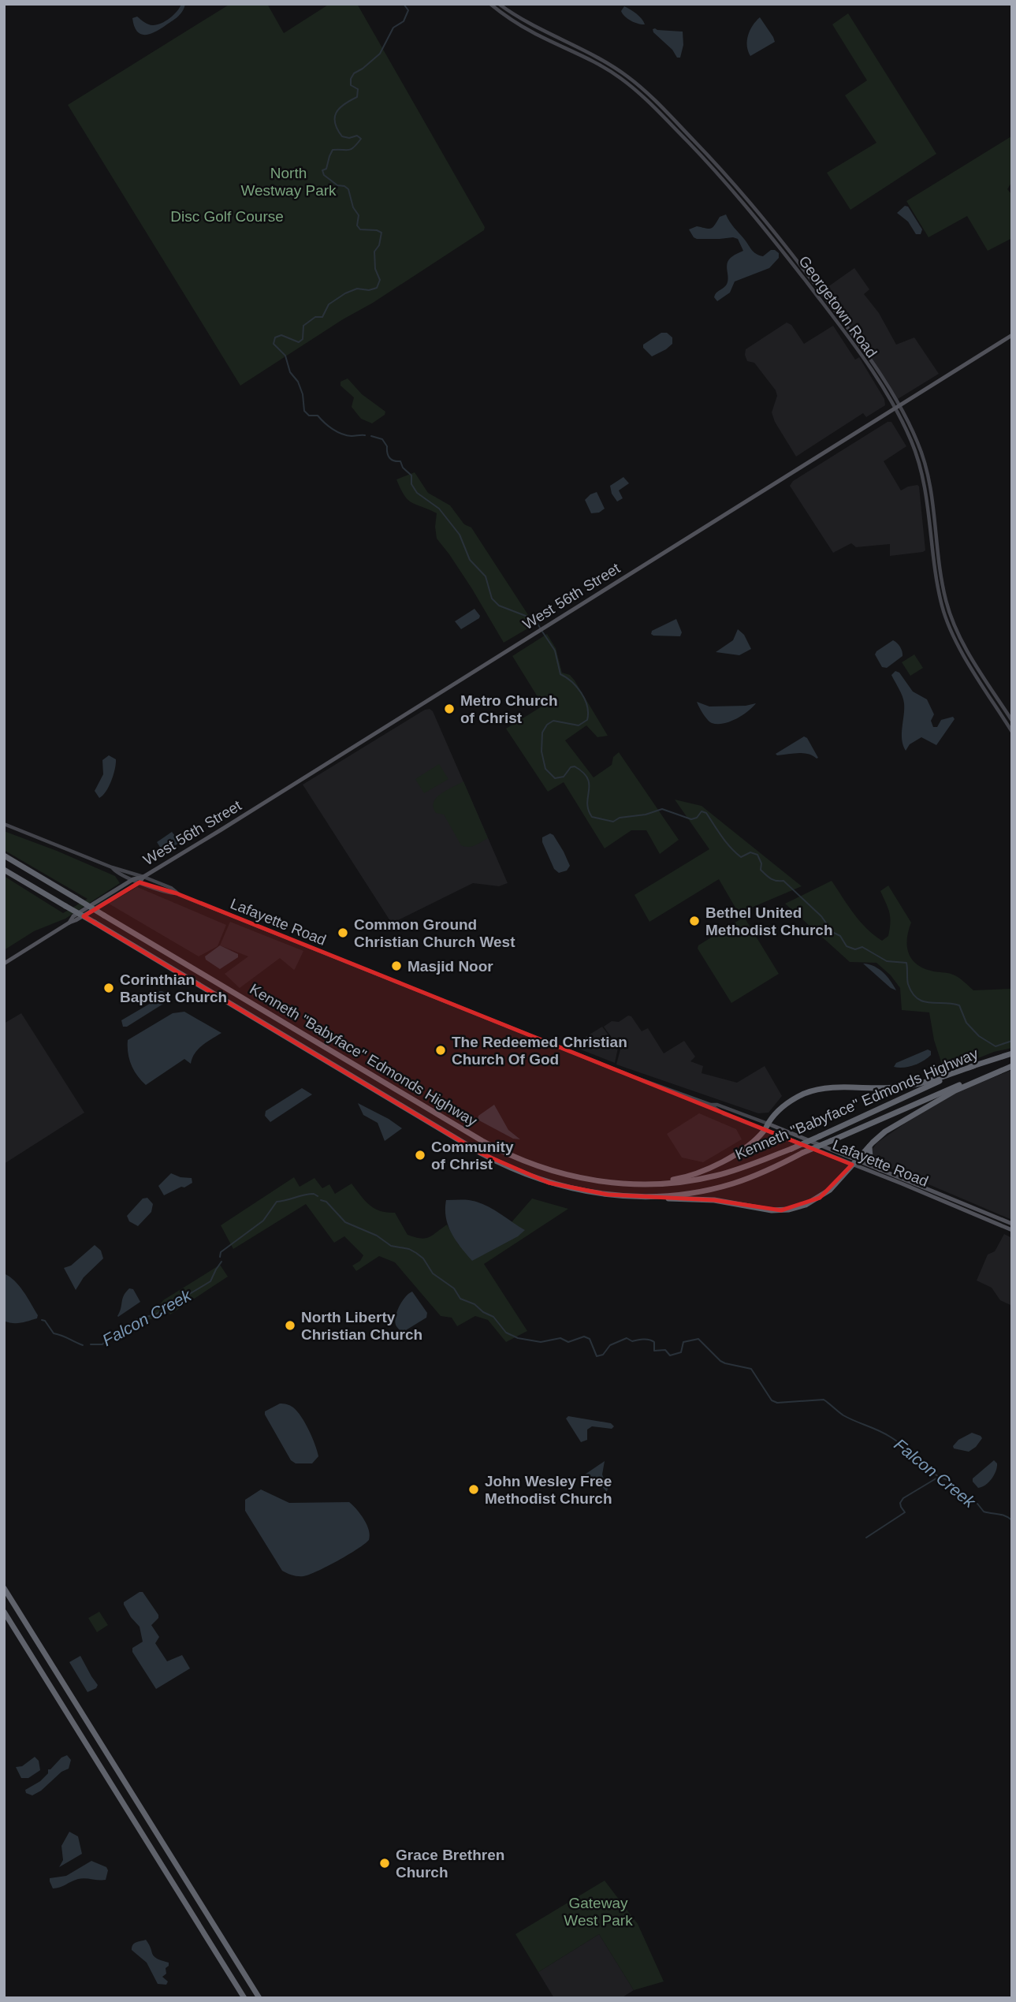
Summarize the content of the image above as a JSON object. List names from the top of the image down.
{
  "streets": {
    "highway": ["Kenneth \"Babyface\" Edmonds Highway"],
    "main road": ["Georgetown Road", "West 56th Street", "Lafayette Road"]
  },
  "crossings": [
    ["Georgetown Road", "West 56th Street"],
    ["West 56th Street", "Lafayette Road"]
  ],
  "water": ["Falcon Creek"],
  "parks": ["North Westway Park", "Disc Golf Course", "Gateway West Park"],
  "places": [
    "Metro Church of Christ",
    "Bethel United Methodist Church",
    "Common Ground Christian Church West",
    "Masjid Noor",
    "Corinthian Baptist Church",
    "The Redeemed Christian Church Of God",
    "Community of Christ",
    "North Liberty Christian Church",
    "John Wesley Free Methodist Church",
    "Grace Brethren Church"
  ]
}
